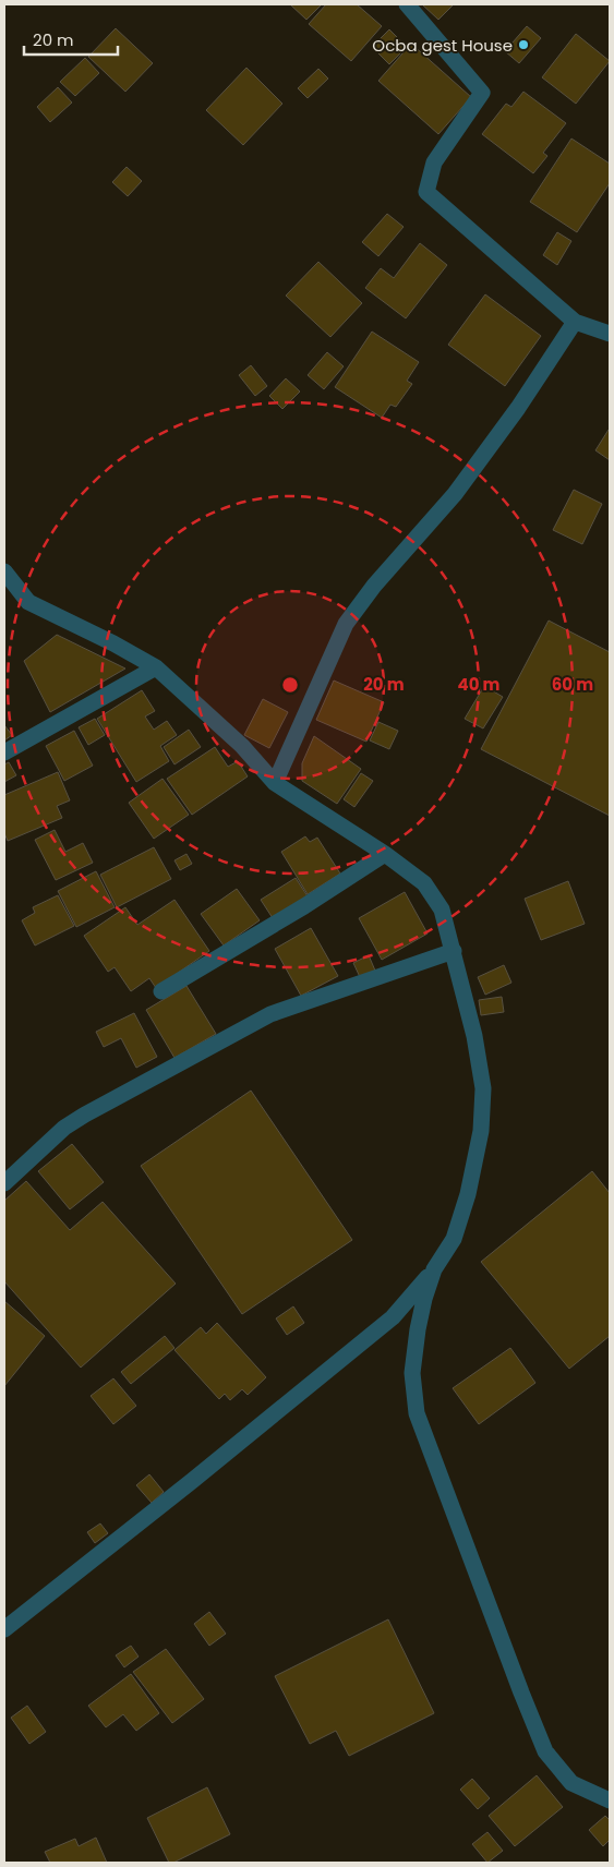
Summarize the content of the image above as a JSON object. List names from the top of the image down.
{
  "places": ["Ocba gest House"],
  "scale_bar": "20 m",
  "rings": ["20 m", "40 m", "60 m"]
}
